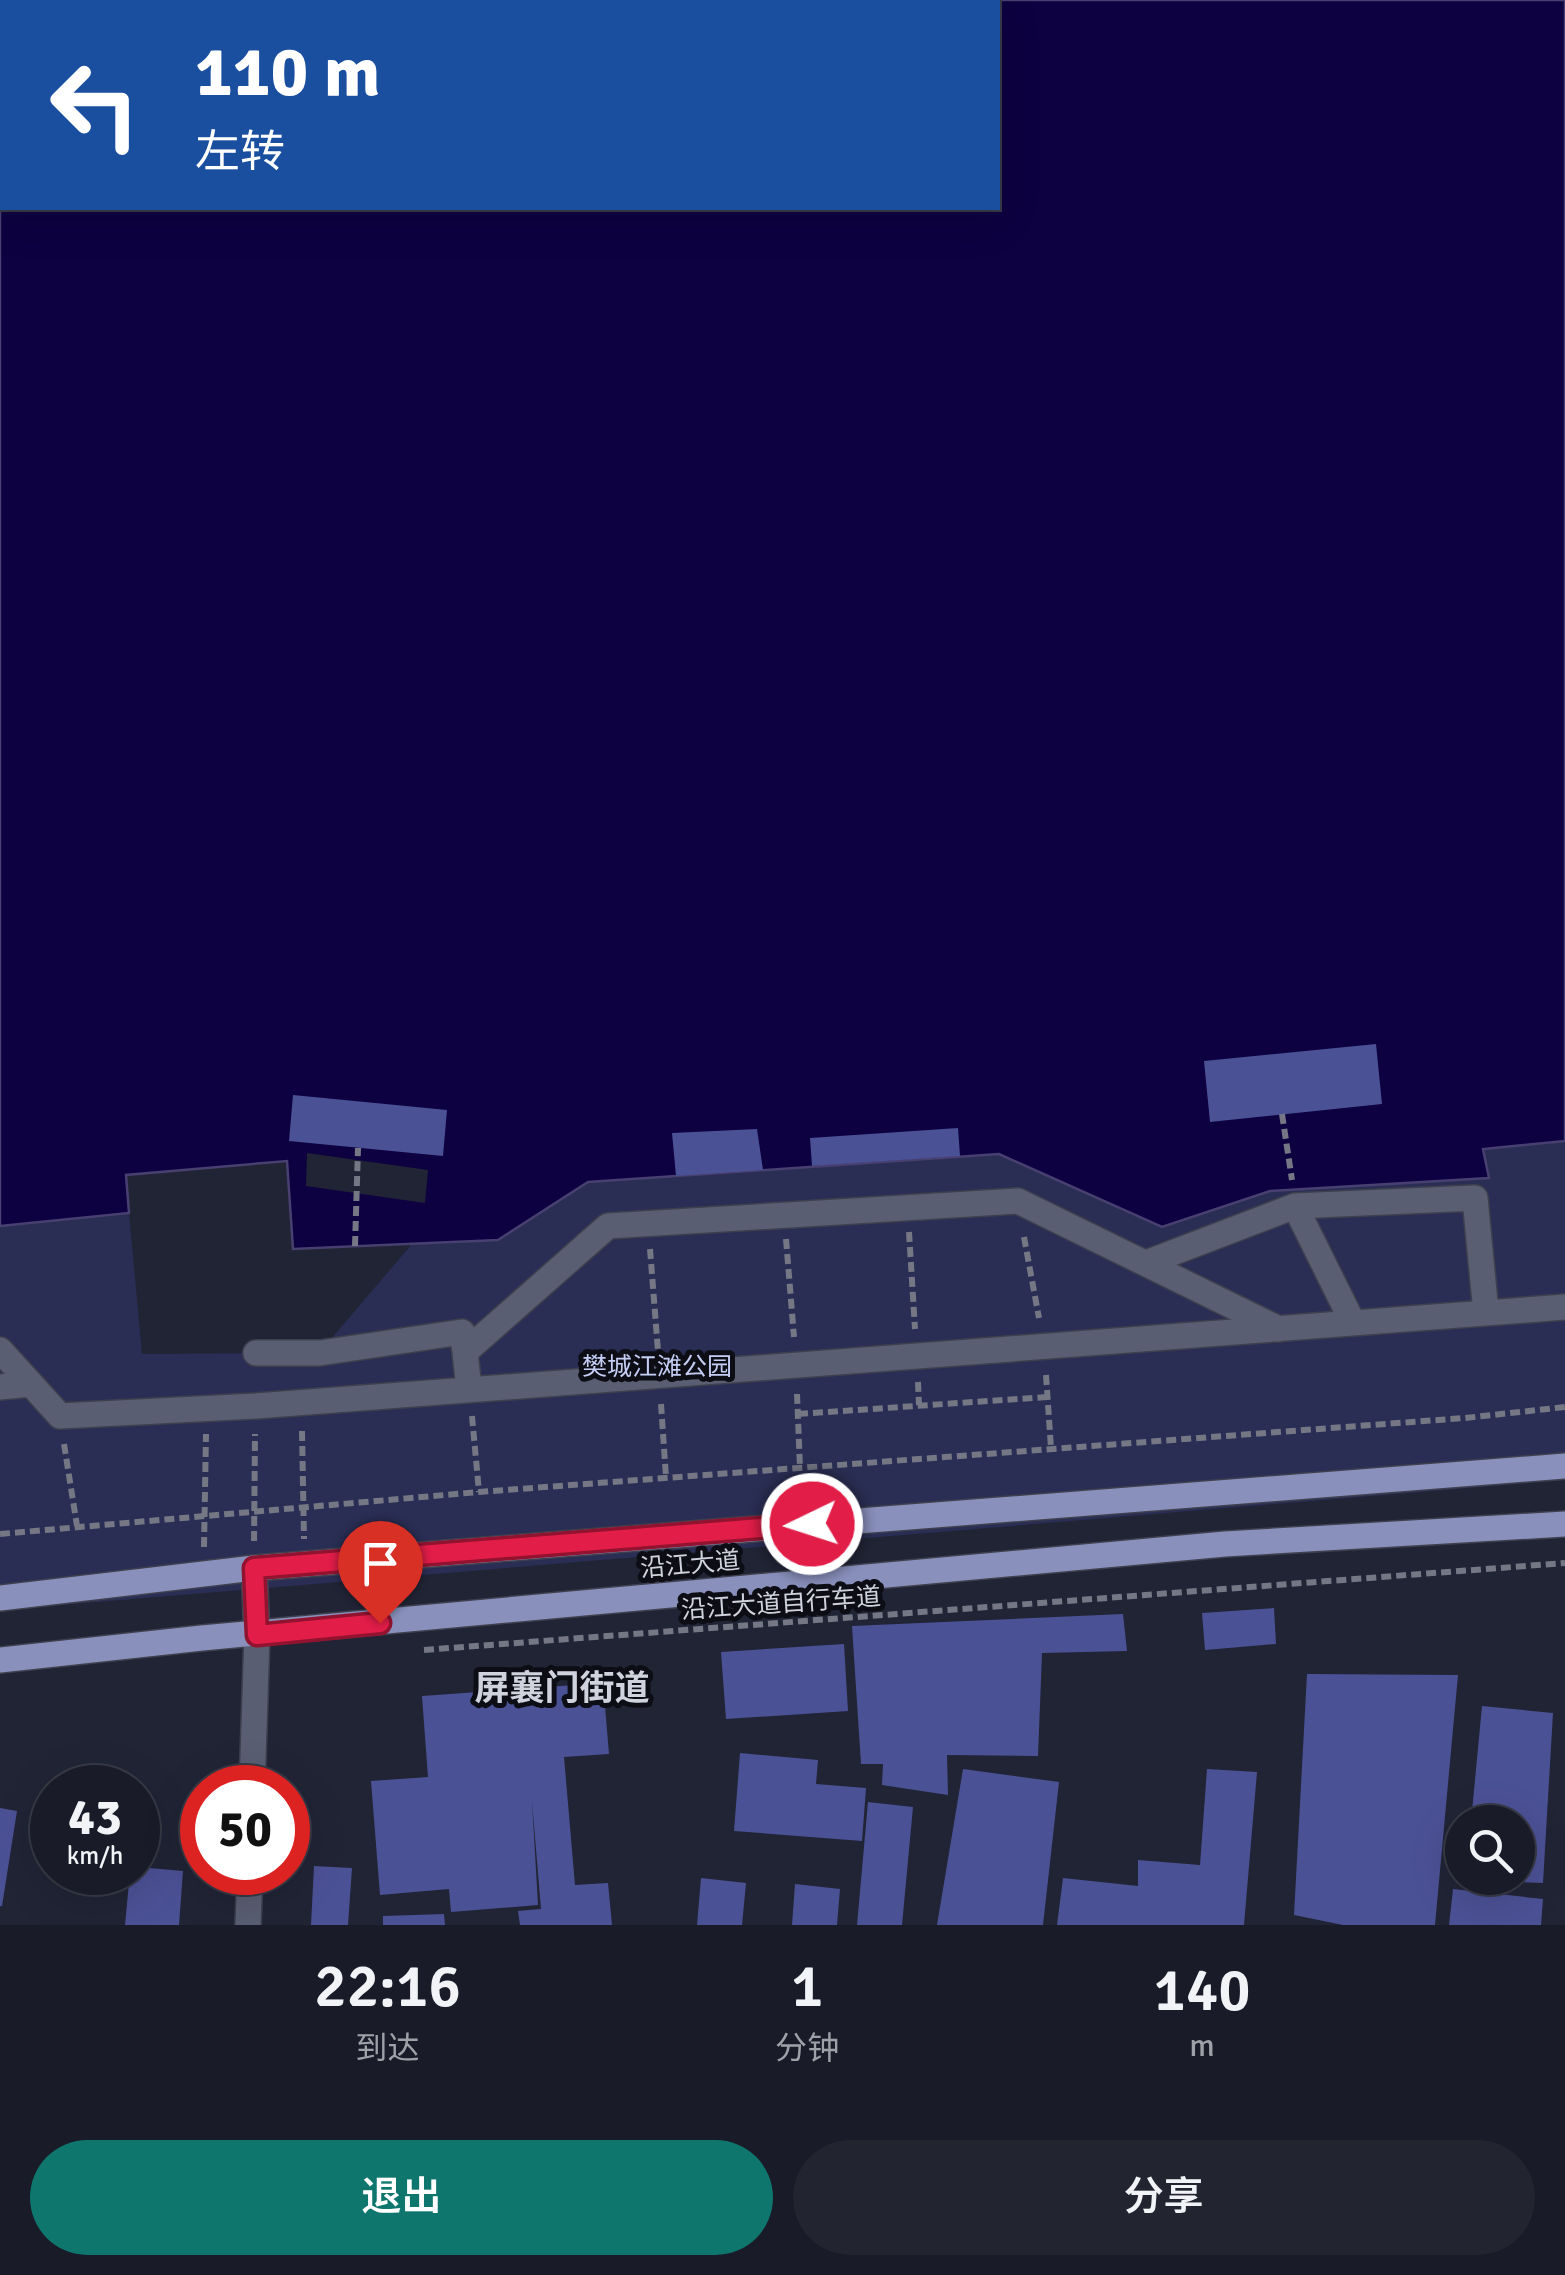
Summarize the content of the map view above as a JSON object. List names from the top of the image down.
{
  "streets": {
    "main road": ["沿江大道"],
    "path": ["沿江大道自行车道"]
  },
  "districts": ["屏襄门街道"],
  "parks": ["樊城江滩公园"],
  "page": {
    "turn": ["110 m", "左转"],
    "speed": "43 km/h",
    "limit": "50",
    "eta": [
      "22:16",
      "到达",
      "1",
      "分钟",
      "140",
      "m"
    ],
    "buttons": ["退出", "分享"]
  }
}
